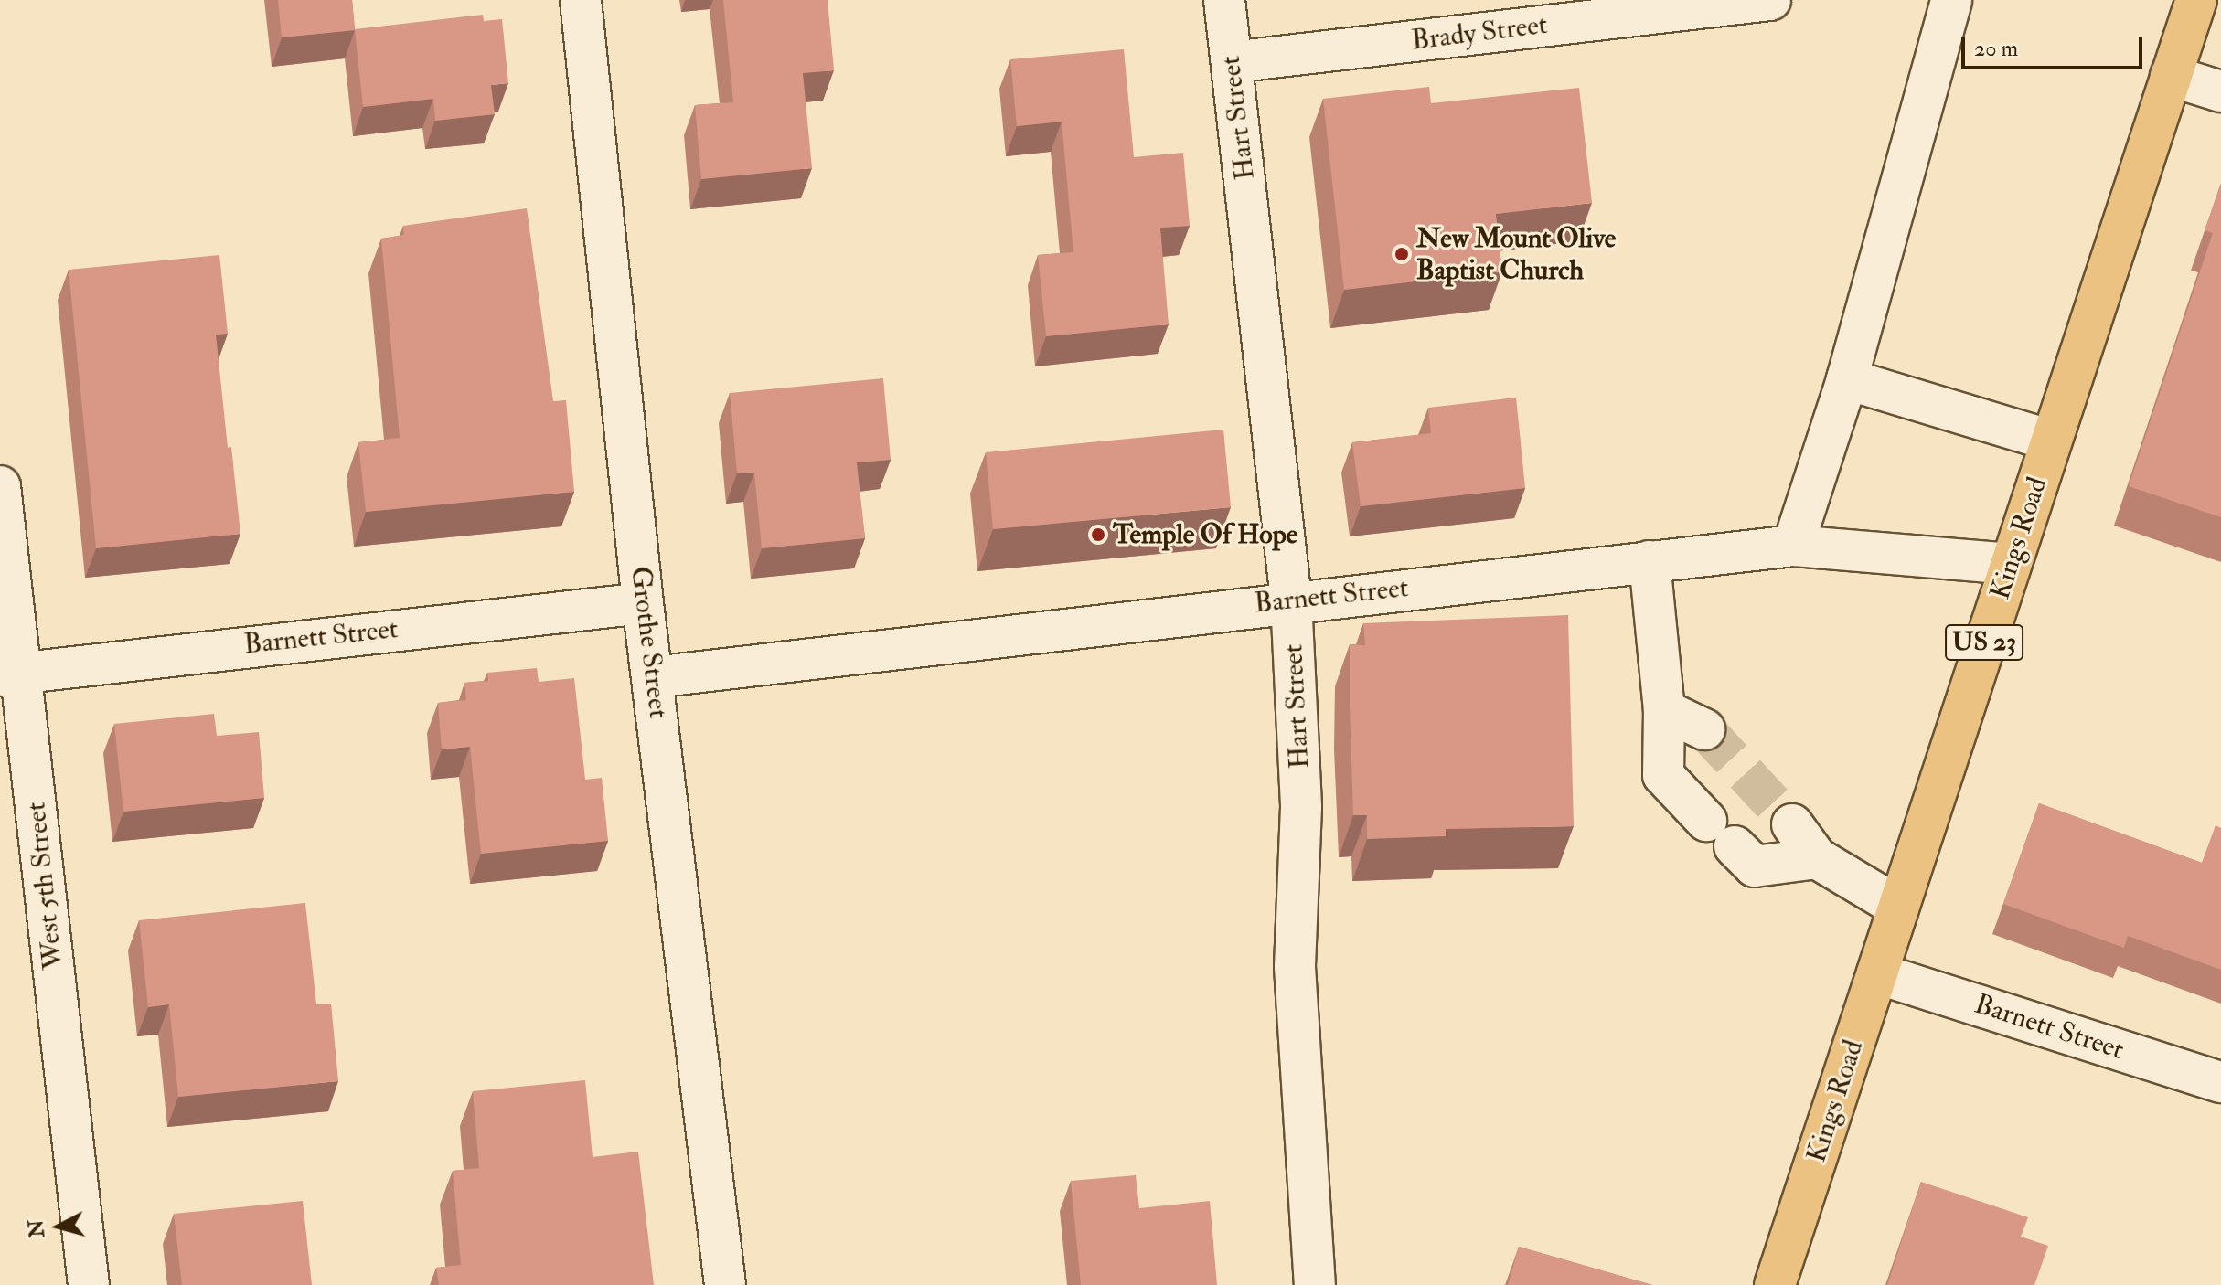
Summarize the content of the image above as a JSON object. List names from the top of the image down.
{
  "streets": {
    "main road": ["Kings Road", "US 23"],
    "street": [
      "Brady Street",
      "Hart Street",
      "Barnett Street",
      "Grothe Street",
      "West 5th Street"
    ]
  },
  "crossings": [
    ["Brady Street", "Hart Street"],
    ["Hart Street", "Barnett Street"],
    ["Kings Road", "Barnett Street"],
    ["Barnett Street", "Grothe Street"],
    ["Barnett Street", "West 5th Street"]
  ],
  "places": ["New Mount Olive Baptist Church", "Temple Of Hope"],
  "scale_bar": "20 m",
  "north": "left"
}
